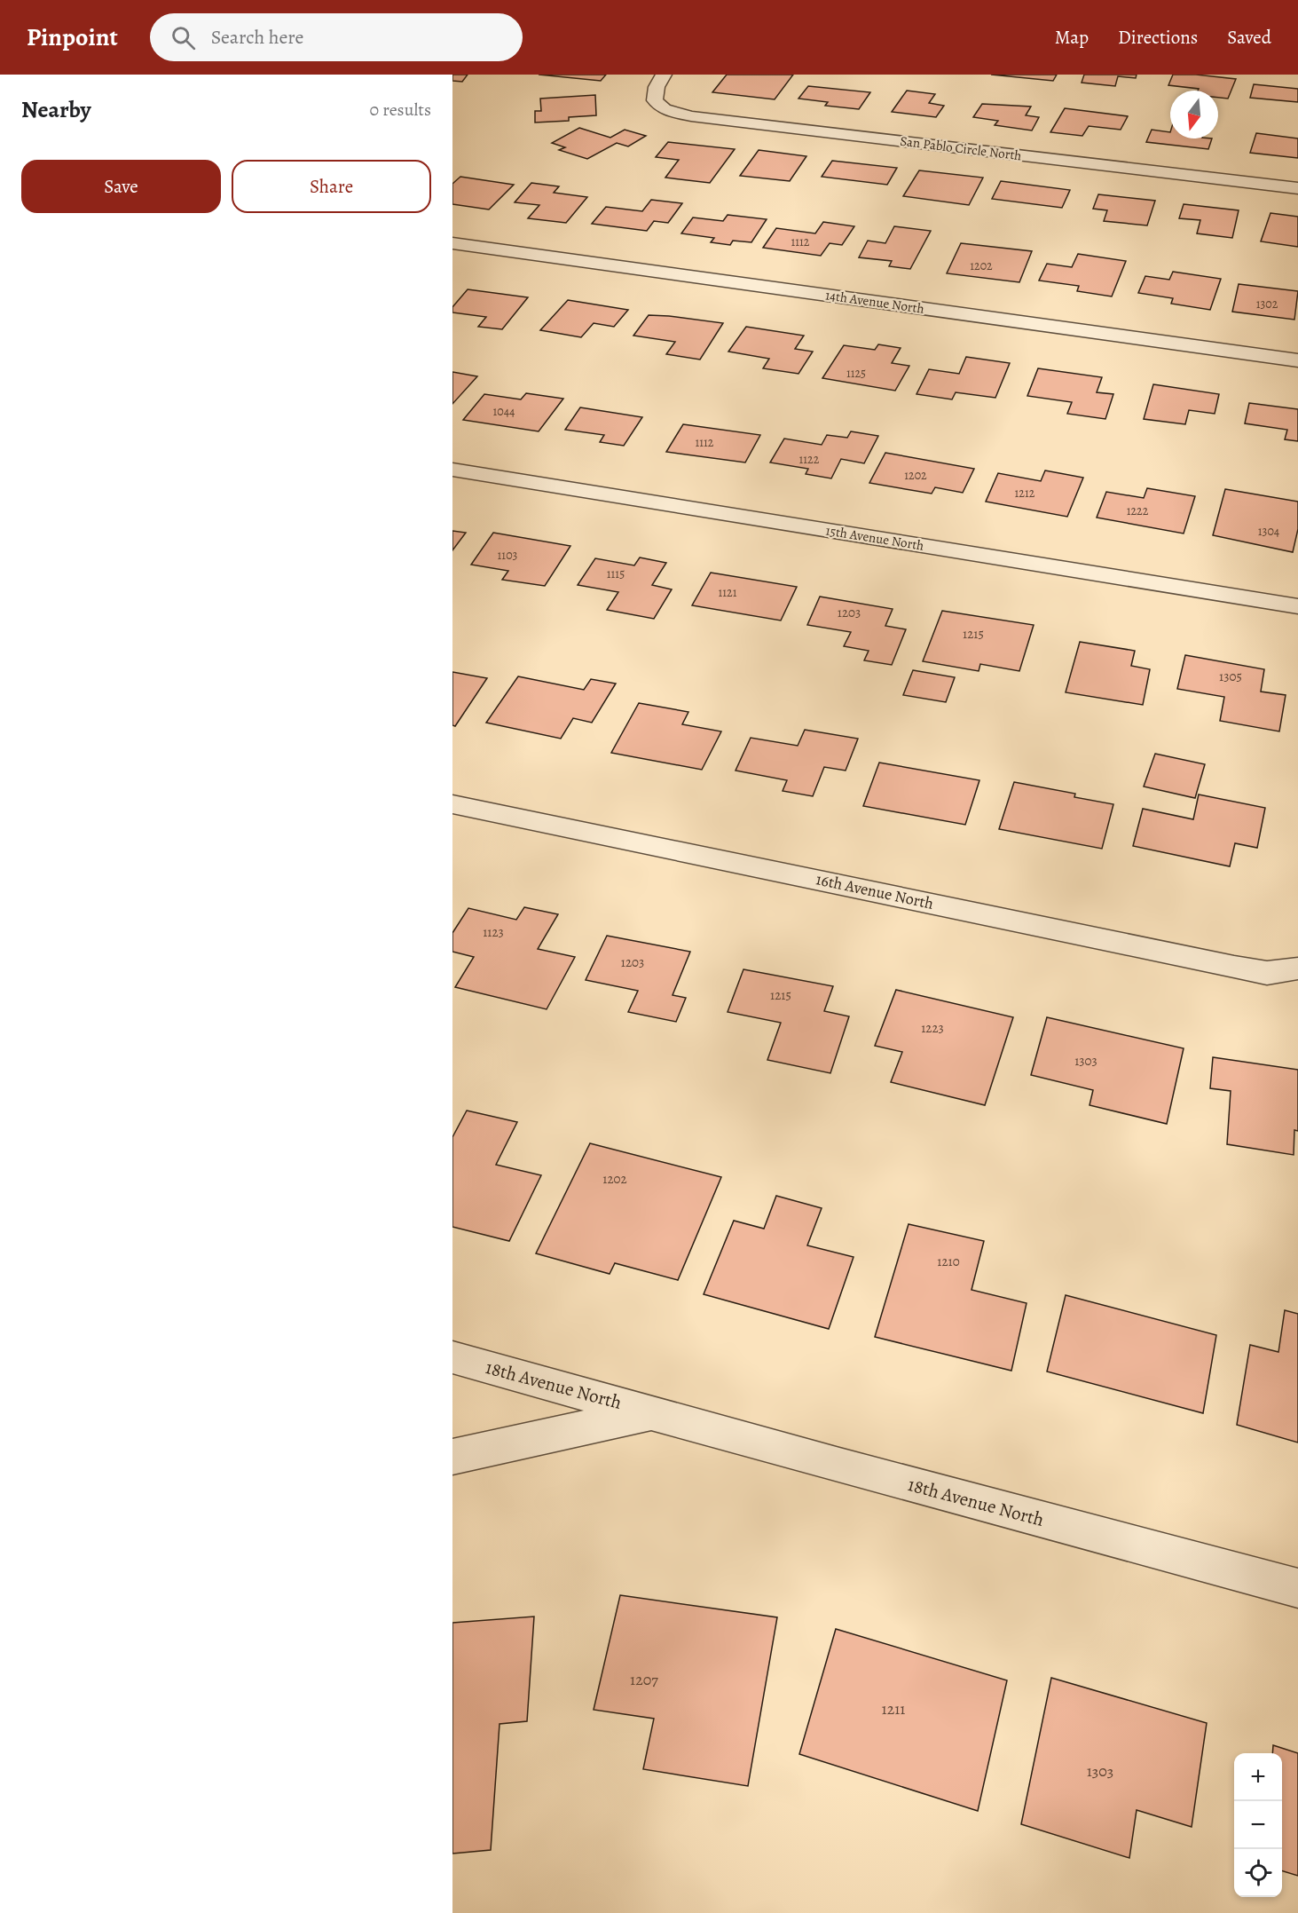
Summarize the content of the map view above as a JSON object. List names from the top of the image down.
{
  "streets": {
    "street": [
      "San Pablo Circle North",
      "14th Avenue North",
      "15th Avenue North",
      "16th Avenue North",
      "18th Avenue North"
    ]
  },
  "house_numbers": [
    "1112",
    "1202",
    "1302",
    "1125",
    "1044",
    "1112",
    "1122",
    "1202",
    "1212",
    "1222",
    "1304",
    "1103",
    "1115",
    "1121",
    "1203",
    "1215",
    "1305",
    "1123",
    "1203",
    "1215",
    "1223",
    "1303",
    "1202",
    "1210",
    "1207",
    "1211",
    "1303"
  ],
  "north": "bottom",
  "page": {
    "header": "Pinpoint",
    "search": "Search here",
    "nav": ["Map", "Directions", "Saved"],
    "heading": ["Nearby", "0 results"],
    "buttons": ["Save", "Share"],
    "map_buttons": ["+", "−"]
  }
}
